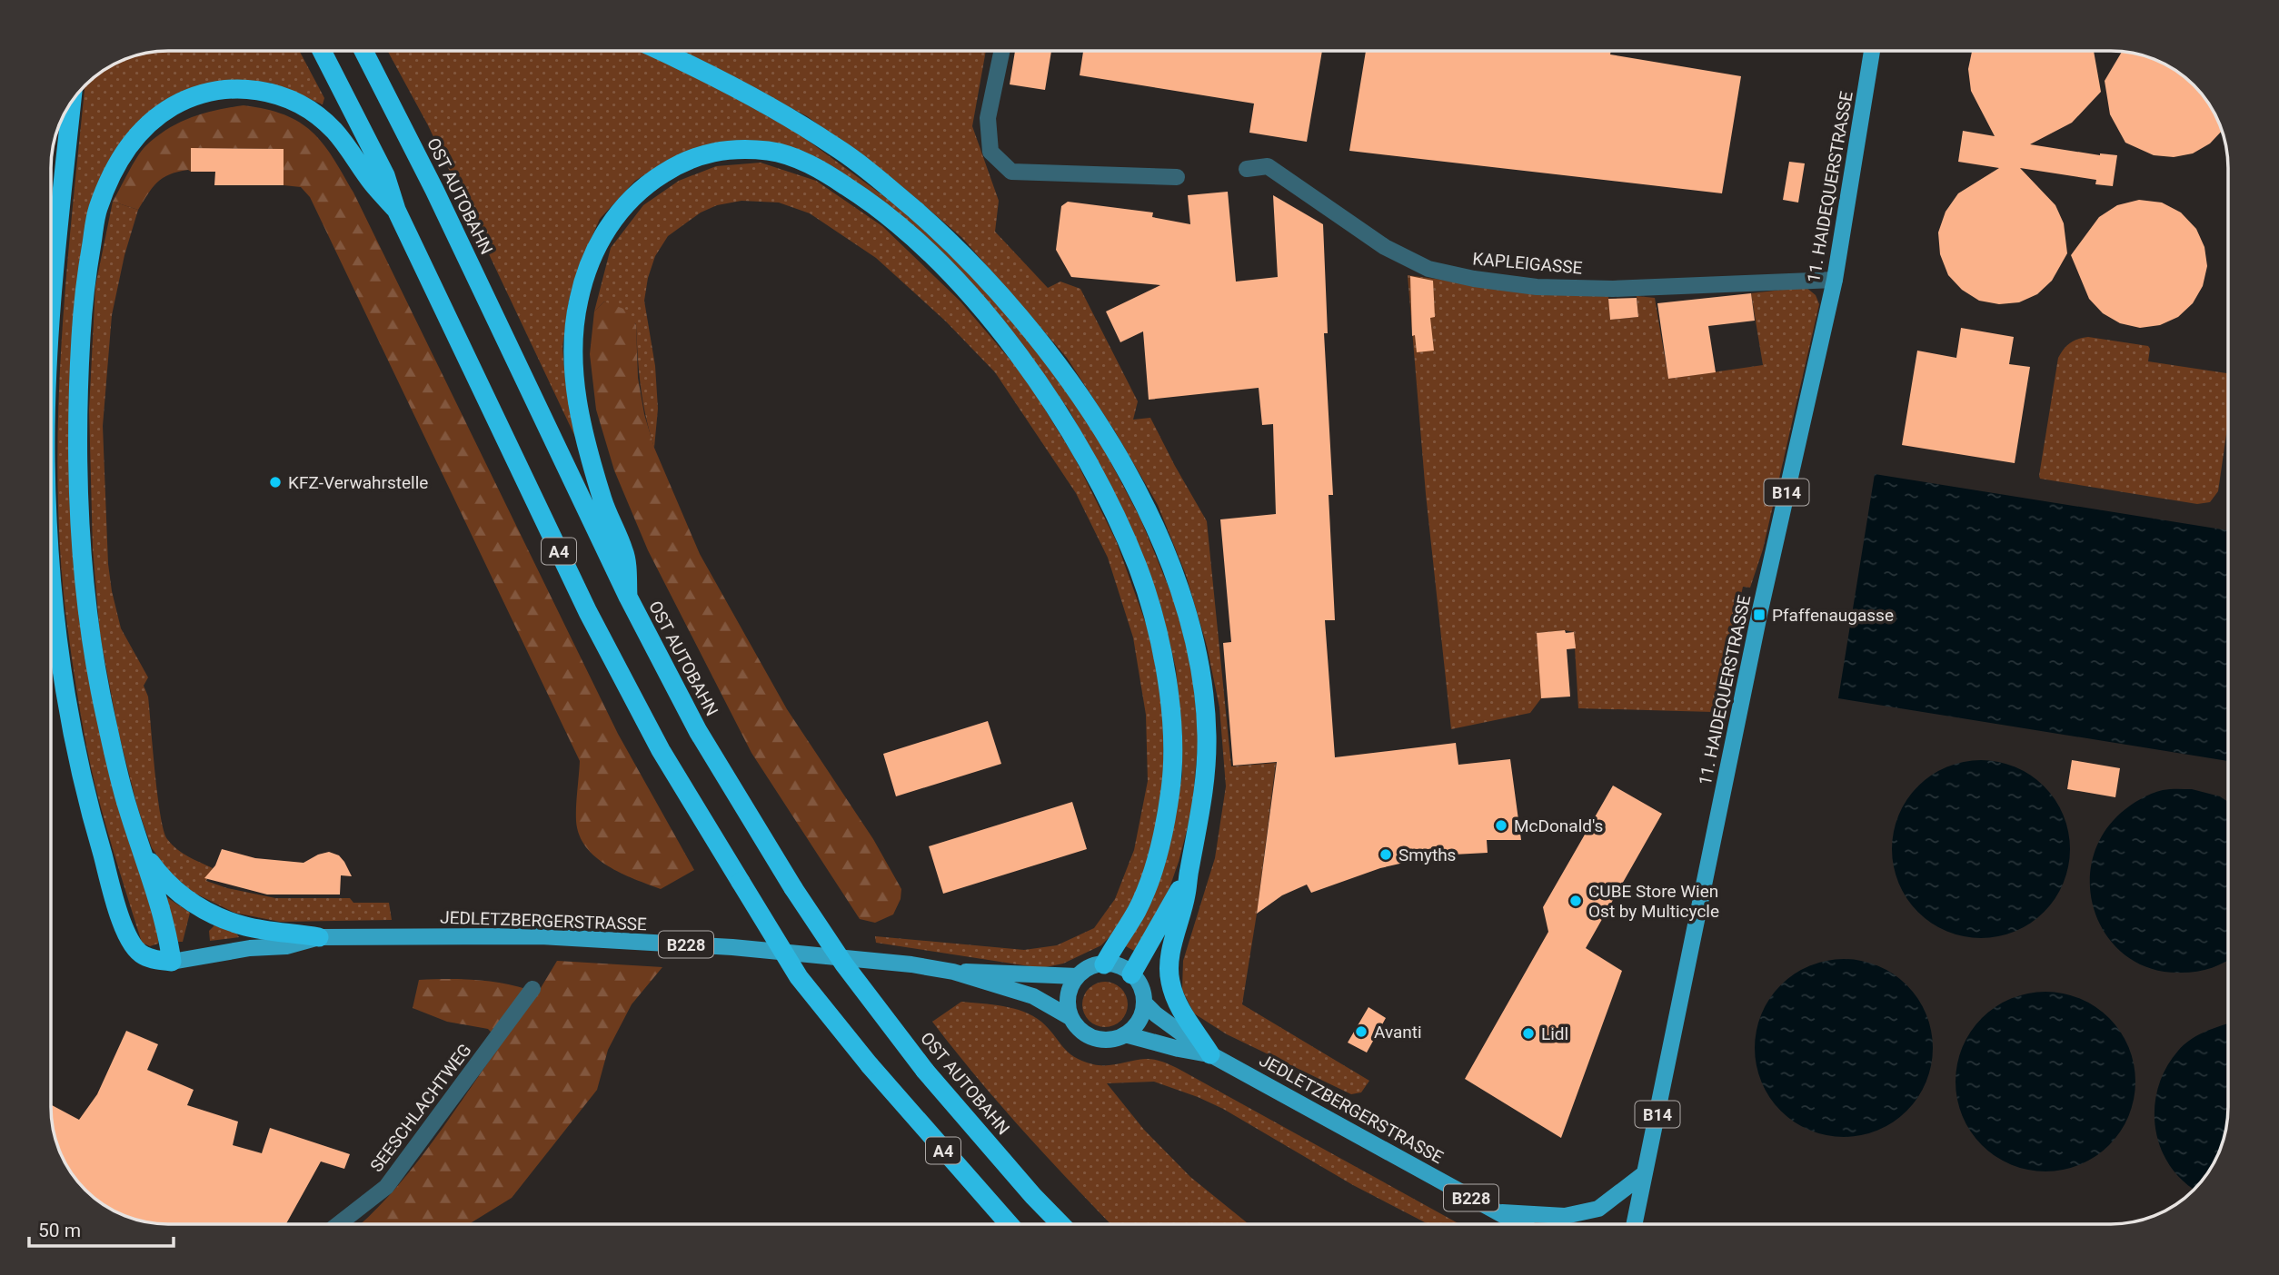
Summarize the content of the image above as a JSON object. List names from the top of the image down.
{
  "streets": {
    "highway": ["OST AUTOBAHN", "A4"],
    "main road": [
      "11. HAIDEQUERSTRASSE",
      "B14",
      "JEDLETZBERGERSTRASSE",
      "B228"
    ],
    "street": ["KAPLEIGASSE", "SEESCHLACHTWEG"]
  },
  "crossings": [
    ["11. HAIDEQUERSTRASSE", "KAPLEIGASSE"],
    ["11. HAIDEQUERSTRASSE", "B228"],
    ["JEDLETZBERGERSTRASSE", "B228"]
  ],
  "places": {
    "other": [
      "KFZ-Verwahrstelle",
      "McDonald's",
      "Smyths",
      "CUBE Store Wien Ost by Multicycle",
      "Avanti",
      "Lidl"
    ],
    "transit": ["Pfaffenaugasse"]
  },
  "scale_bar": "50 m"
}
